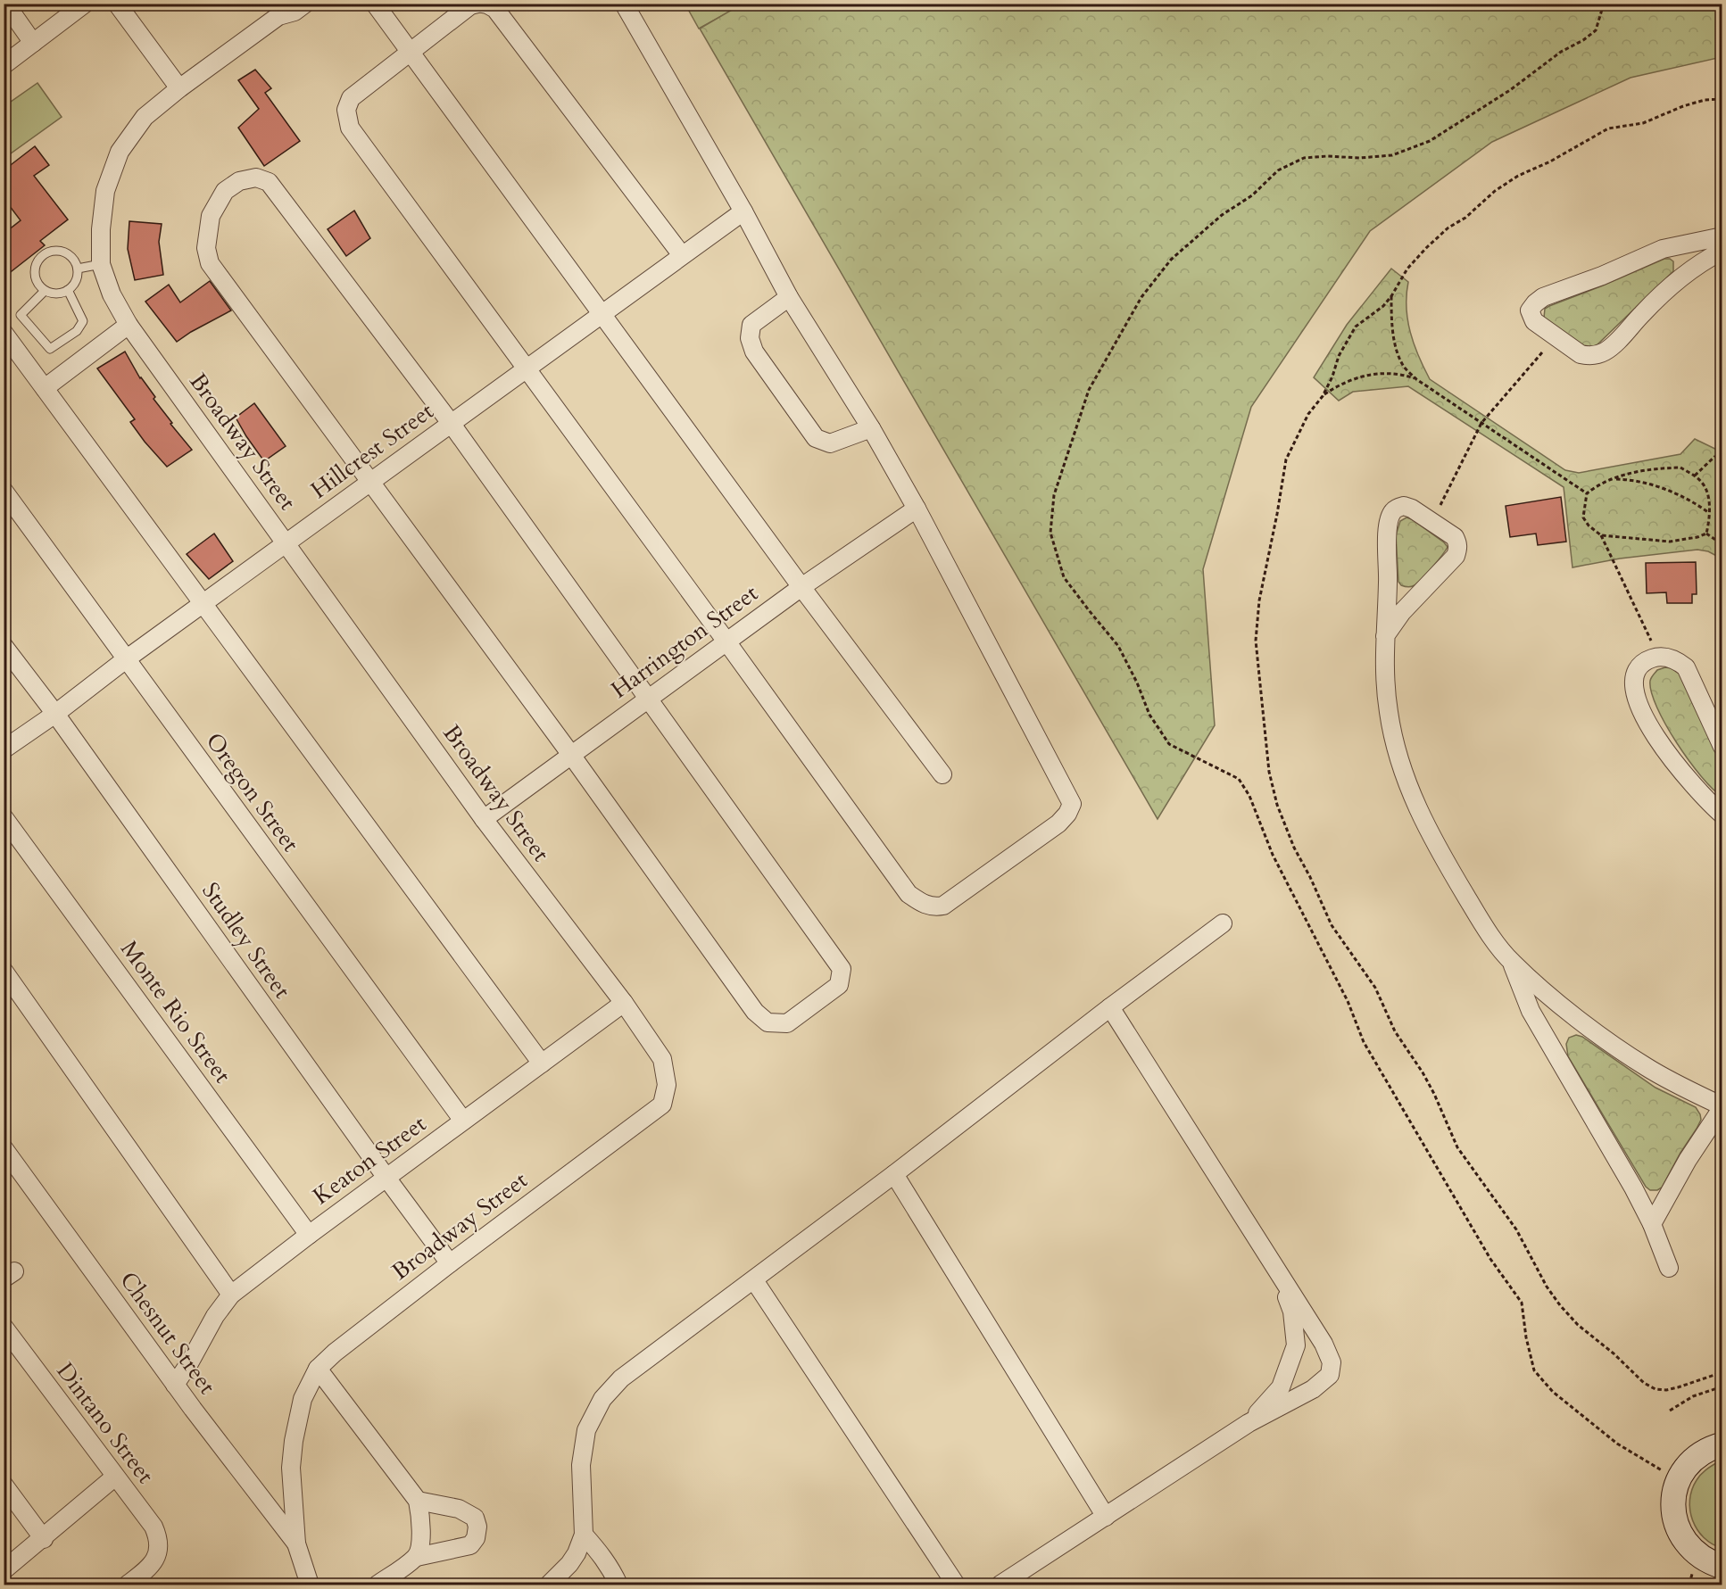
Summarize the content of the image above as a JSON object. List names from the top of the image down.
{
  "streets": {
    "street": [
      "Broadway Street",
      "Hillcrest Street",
      "Harrington Street",
      "Oregon Street",
      "Studley Street",
      "Monte Rio Street",
      "Keaton Street",
      "Chesnut Street",
      "Dintano Street"
    ]
  },
  "crossings": [
    ["Broadway Street", "Hillcrest Street"],
    ["Broadway Street", "Harrington Street"],
    ["Broadway Street", "Studley Street"],
    ["Broadway Street", "Keaton Street"],
    ["Broadway Street", "Chesnut Street"],
    ["Hillcrest Street", "Oregon Street"],
    ["Hillcrest Street", "Studley Street"],
    ["Oregon Street", "Keaton Street"],
    ["Studley Street", "Keaton Street"],
    ["Monte Rio Street", "Keaton Street"],
    ["Keaton Street", "Chesnut Street"]
  ]
}
